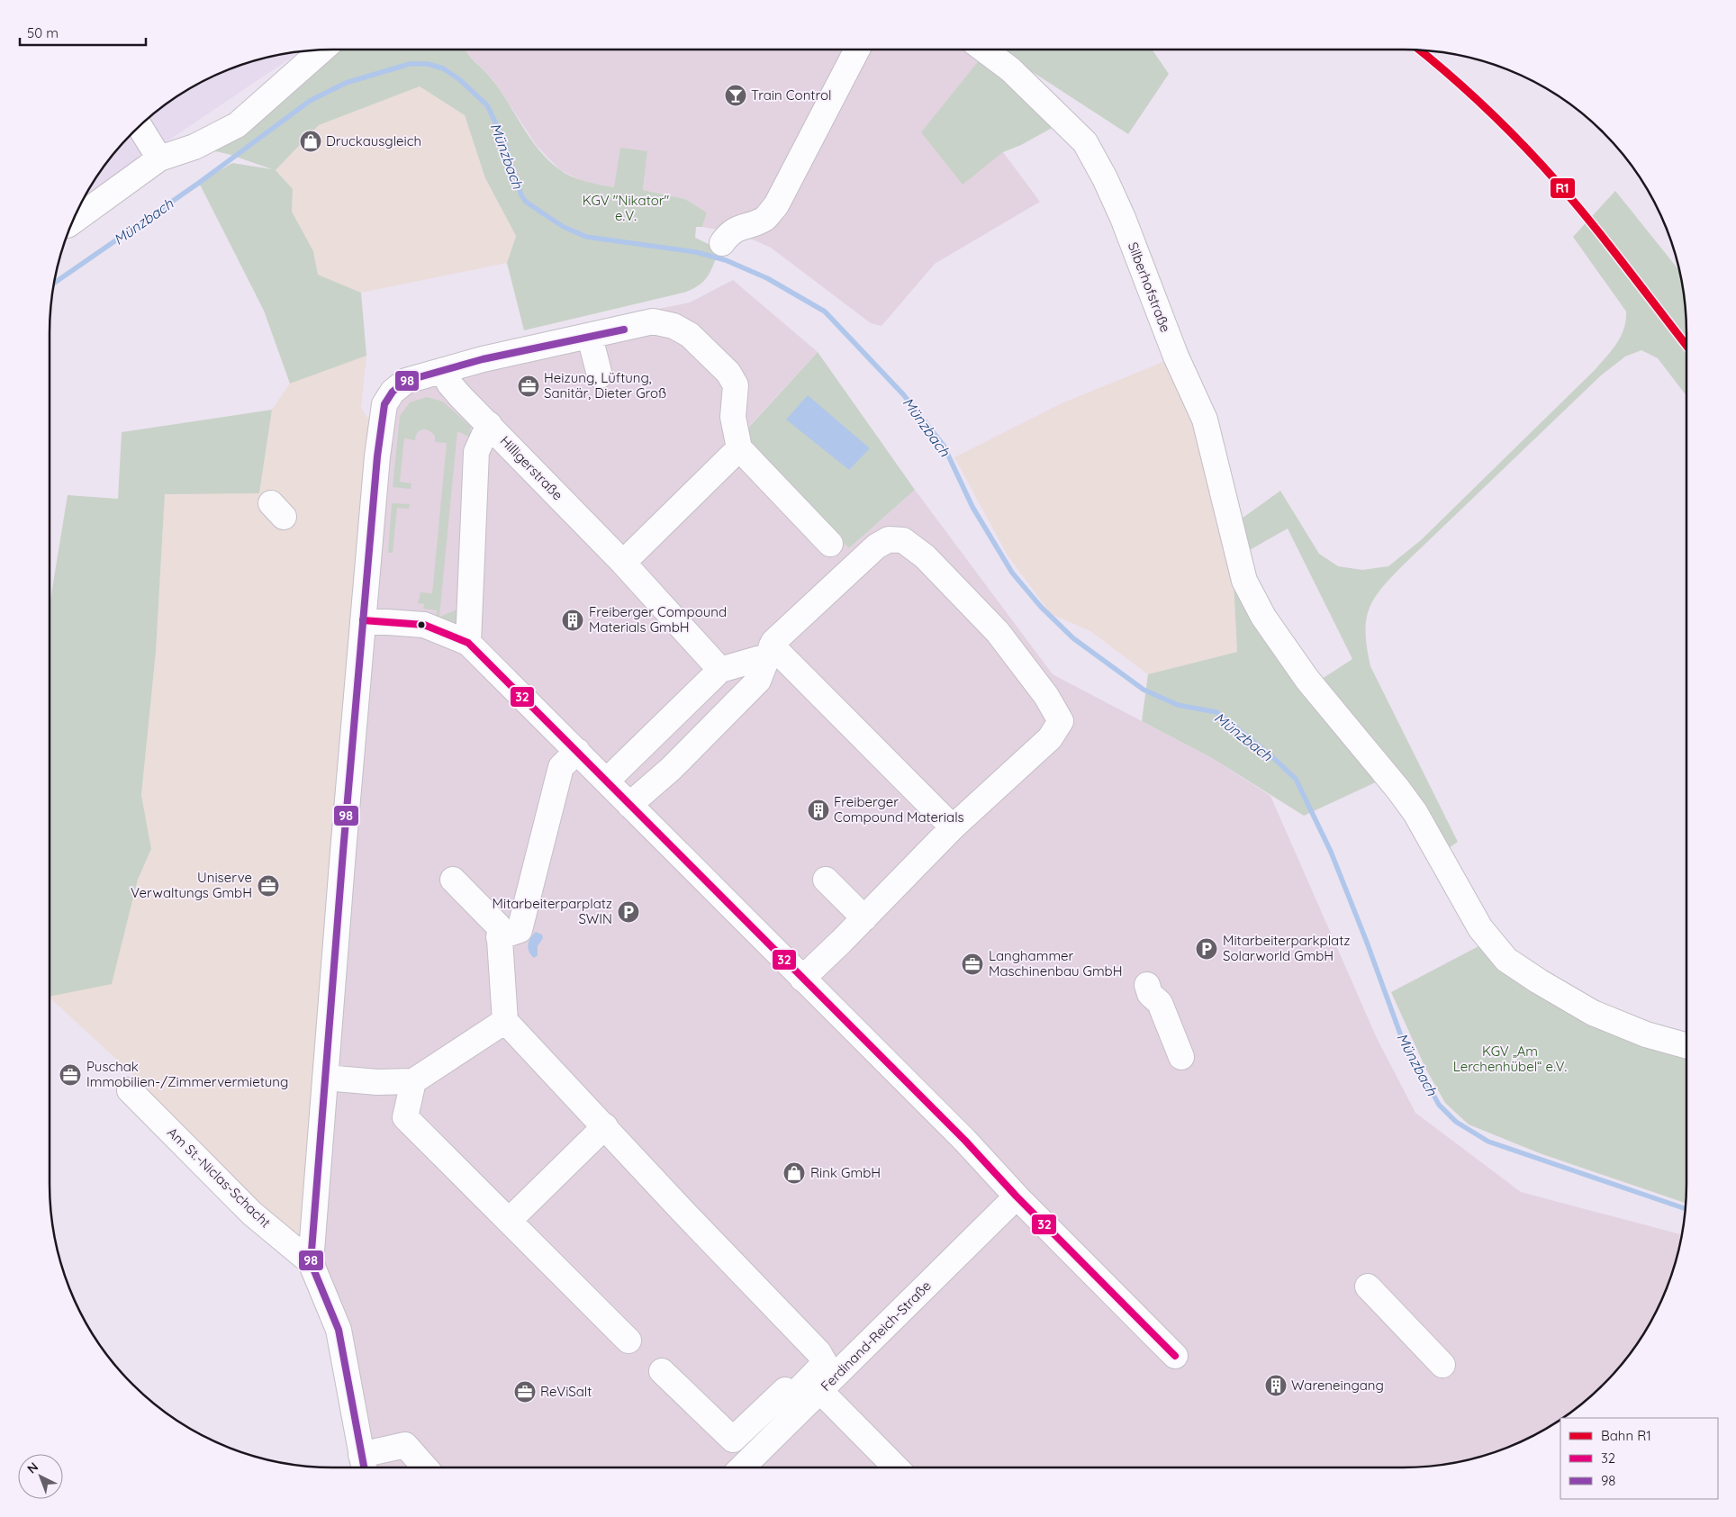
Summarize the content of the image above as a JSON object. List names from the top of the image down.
{
  "streets": {
    "street": [
      "Silberhofstraße",
      "Hilligerstraße",
      "Am St.-Niclas-Schacht",
      "Ferdinand-Reich-Straße"
    ]
  },
  "crossings": [
    ["Hilligerstraße", "Am St.-Niclas-Schacht"]
  ],
  "water": ["Münzbach"],
  "parks": ["KGV \"Nikator\" e.V.", "KGV „Am Lerchenhübel“ e.V."],
  "places": {
    "bar": ["Train Control"],
    "shop": ["Druckausgleich", "Rink GmbH"],
    "office": [
      "Heizung, Lüftung, Sanitär, Dieter Groß",
      "Uniserve Verwaltungs GmbH",
      "Langhammer Maschinenbau GmbH",
      "Puschak Immobilien-/Zimmervermietung",
      "ReViSalt"
    ],
    "building": ["Freiberger Compound Materials GmbH", "Freiberger Compound Materials", "Wareneingang"],
    "parking": ["Mitarbeiterparplatz SWIN", "Mitarbeiterparkplatz Solarworld GmbH"]
  },
  "lines": ["rail line R1", "transit line 98", "transit line 32"],
  "legend": ["Bahn R1", "32", "98"],
  "scale_bar": "50 m",
  "north": "top left"
}
